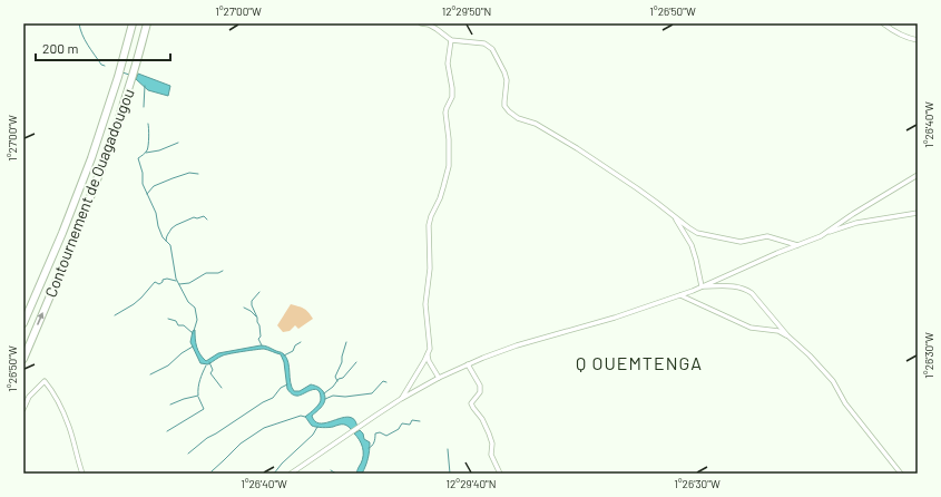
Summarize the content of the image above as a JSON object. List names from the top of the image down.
{
  "streets": {
    "highway": ["Contournement de Ouagadougou"]
  },
  "districts": ["Q OUEMTENGA"],
  "scale_bar": "200 m",
  "coordinates": [
    "1°27'00\"W",
    "12°29'50\"N",
    "1°26'50\"W",
    "1°26'40\"W",
    "1°26'30\"W",
    "12°29'40\"N"
  ]
}
